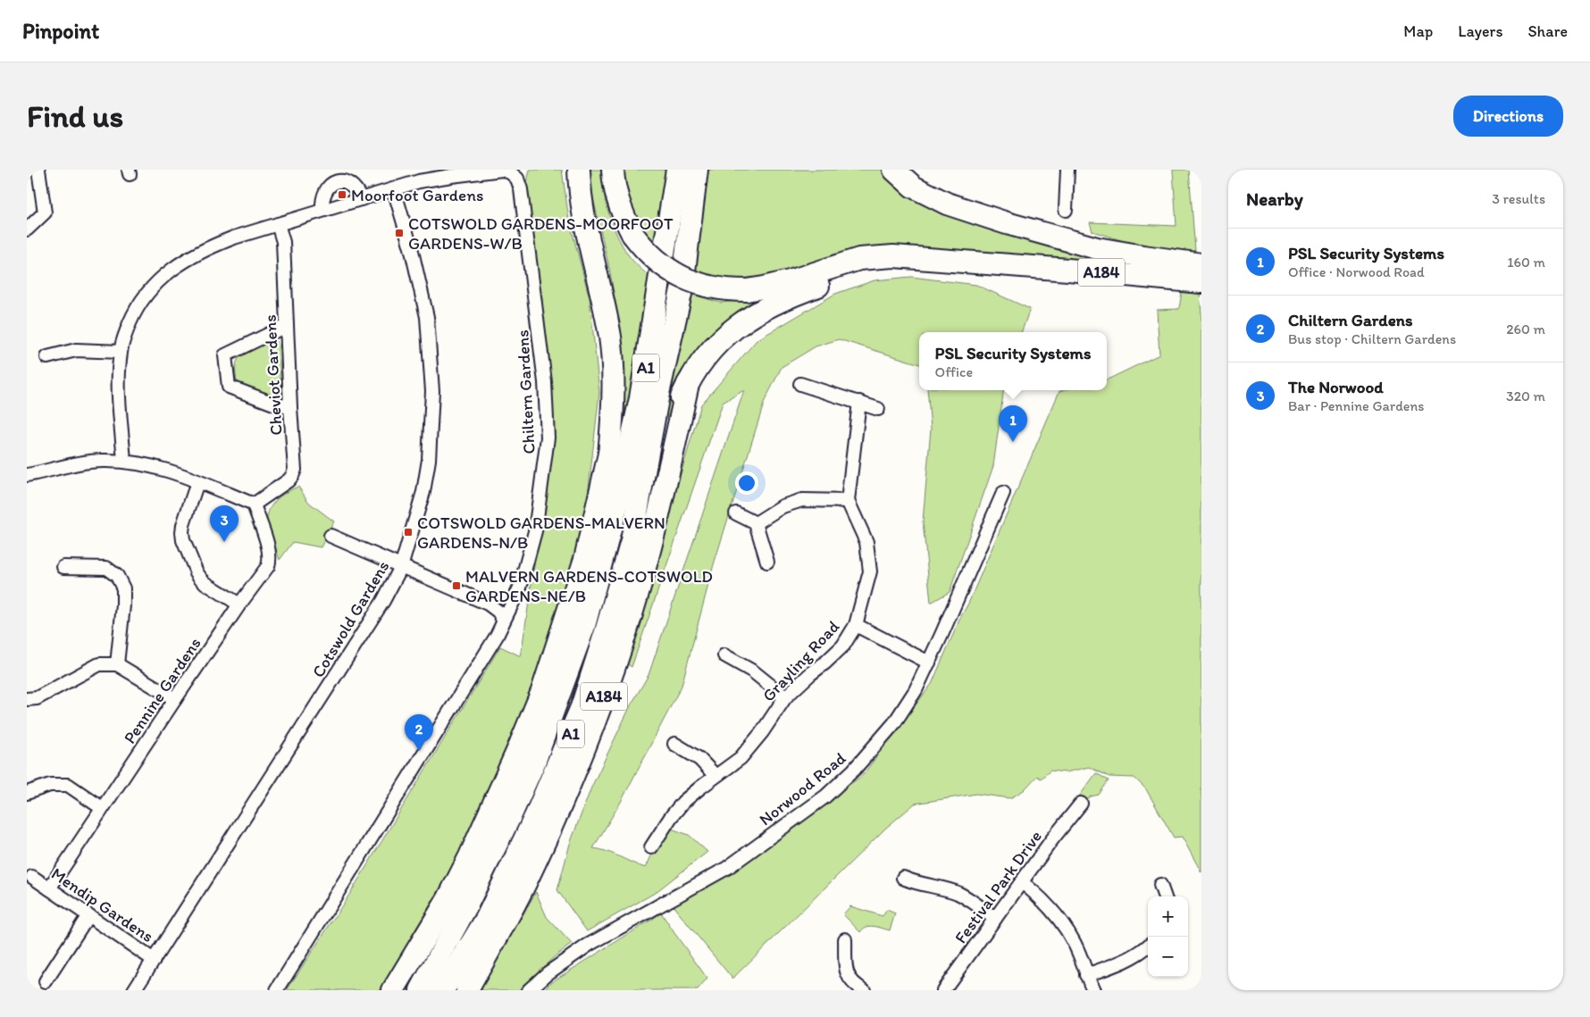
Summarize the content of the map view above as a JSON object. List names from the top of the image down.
{
  "streets": {
    "highway": ["A184", "A1"],
    "street": [
      "Cheviot Gardens",
      "Chiltern Gardens",
      "Cotswold Gardens",
      "Grayling Road",
      "Pennine Gardens",
      "Norwood Road",
      "Festival Park Drive",
      "Mendip Gardens"
    ]
  },
  "crossings": [
    ["A184", "A1"],
    ["Cheviot Gardens", "Pennine Gardens"],
    ["Cotswold Gardens", "Mendip Gardens"],
    ["Pennine Gardens", "Mendip Gardens"]
  ],
  "places": {
    "transit": [
      "Moorfoot Gardens",
      "COTSWOLD GARDENS-MOORFOOT GARDENS-W/B",
      "COTSWOLD GARDENS-MALVERN GARDENS-N/B",
      "MALVERN GARDENS-COTSWOLD GARDENS-NE/B"
    ]
  },
  "page": {
    "header": "Pinpoint",
    "nav": ["Map", "Layers", "Share"],
    "buttons": "Directions",
    "title": "Find us",
    "heading": ["Nearby", "3 results"],
    "list": [
      {
        "mark": "1",
        "name": "PSL Security Systems",
        "note": "Office · Norwood Road",
        "value": "160 m"
      },
      {
        "mark": "2",
        "name": "Chiltern Gardens",
        "note": "Bus stop · Chiltern Gardens",
        "value": "260 m"
      },
      {
        "mark": "3",
        "name": "The Norwood",
        "note": "Bar · Pennine Gardens",
        "value": "320 m"
      }
    ],
    "popup": ["PSL Security Systems", "Office"],
    "pins": ["1", "3", "2"],
    "map_buttons": ["+", "−"]
  }
}
